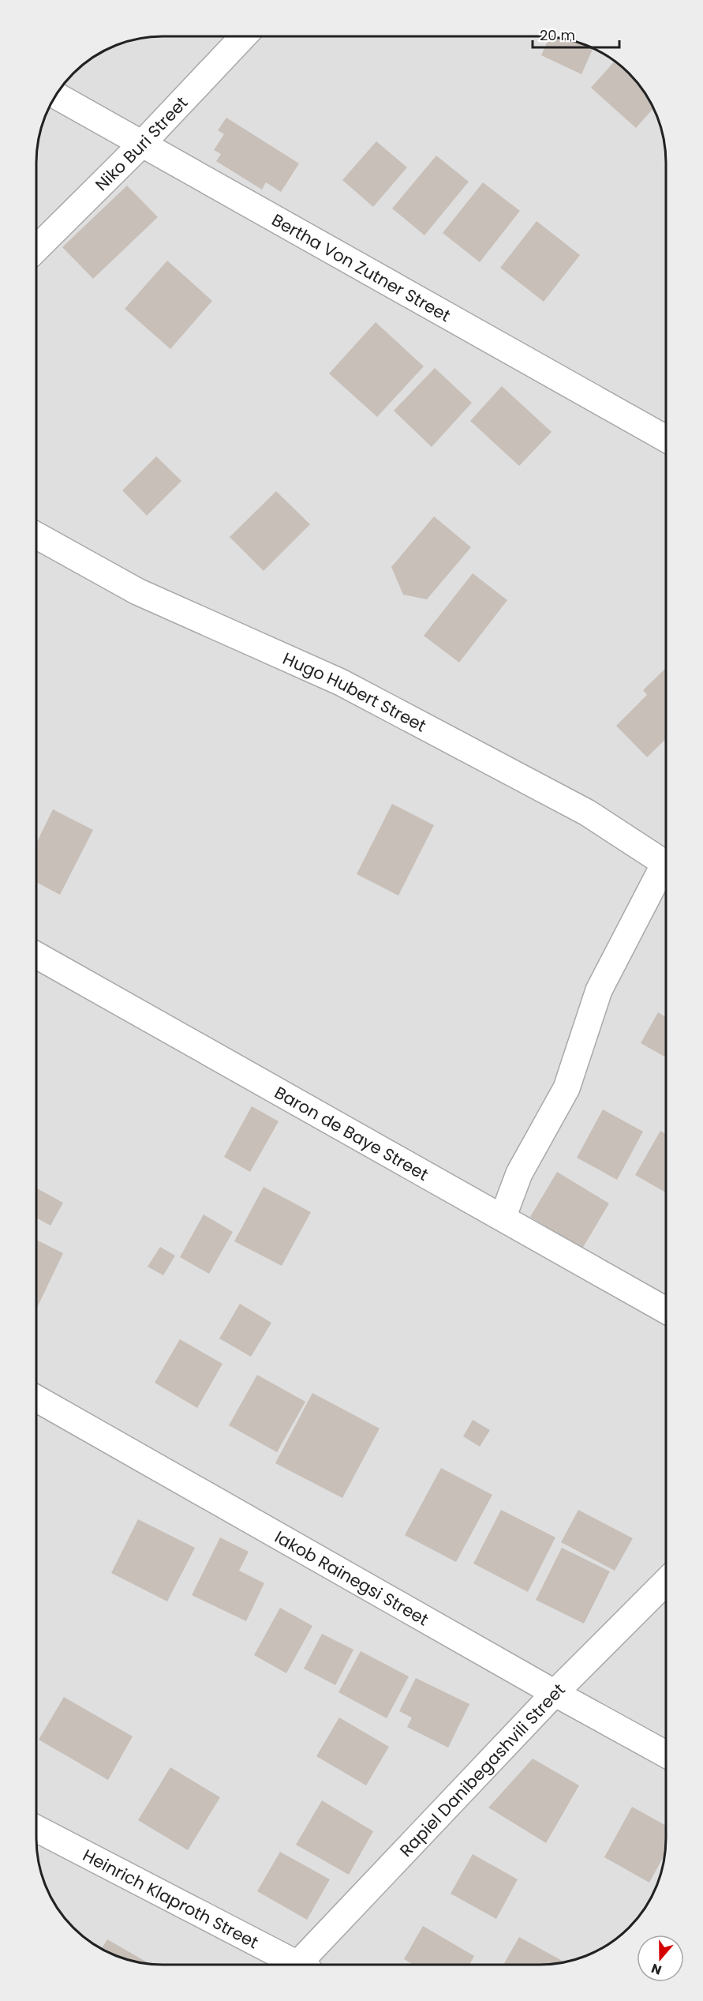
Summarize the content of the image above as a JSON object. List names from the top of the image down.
{
  "streets": {
    "street": [
      "Niko Buri Street",
      "Bertha Von Zutner Street",
      "Hugo Hubert Street",
      "Baron de Baye Street",
      "Iakob Rainegsi Street",
      "Rapiel Danibegashvili Street",
      "Heinrich Klaproth Street"
    ]
  },
  "crossings": [
    ["Niko Buri Street", "Bertha Von Zutner Street"],
    ["Iakob Rainegsi Street", "Rapiel Danibegashvili Street"]
  ],
  "scale_bar": "20 m",
  "north": "bottom"
}
